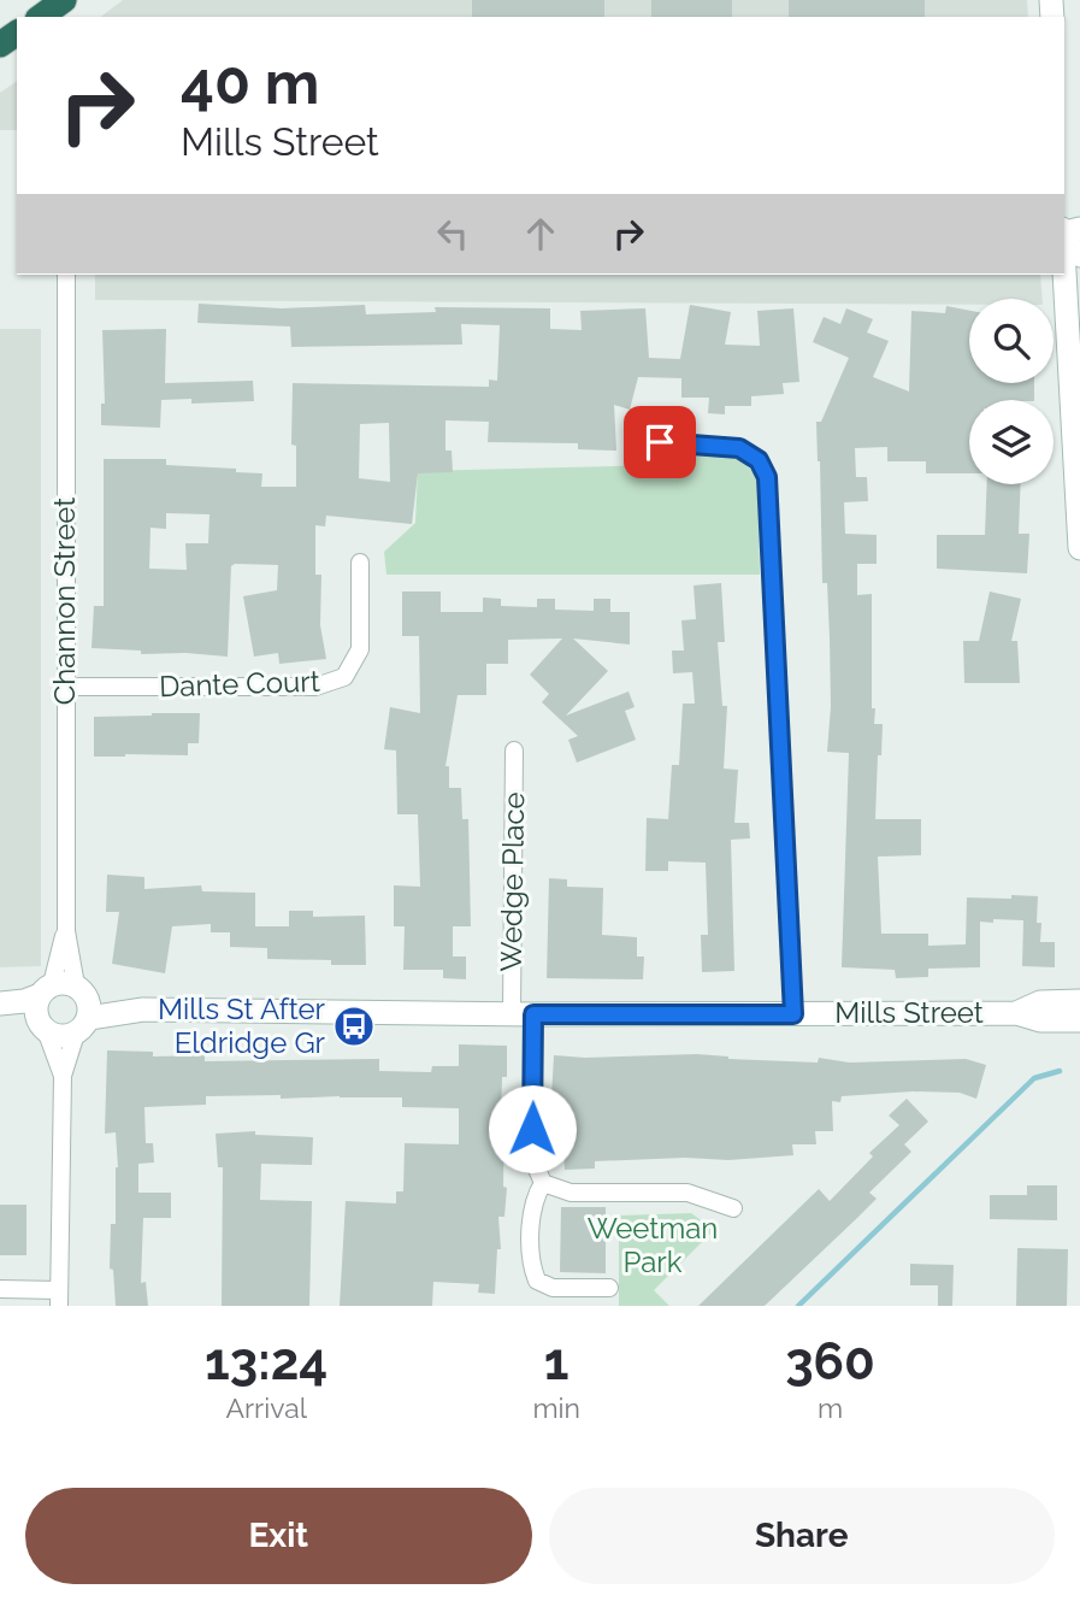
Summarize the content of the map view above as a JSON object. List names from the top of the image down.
{
  "streets": {
    "street": [
      "Channon Street",
      "Dante Court",
      "Wedge Place",
      "Mills Street"
    ]
  },
  "crossings": [
    ["Channon Street", "Dante Court"],
    ["Channon Street", "Mills Street"],
    ["Wedge Place", "Mills Street"]
  ],
  "parks": ["Weetman Park"],
  "places": {
    "bus stop": ["Mills St After Eldridge Gr"]
  },
  "page": {
    "turn": ["40 m", "Mills Street"],
    "eta": [
      "13:24",
      "Arrival",
      "1",
      "min",
      "360",
      "m"
    ],
    "buttons": ["Exit", "Share"]
  }
}
